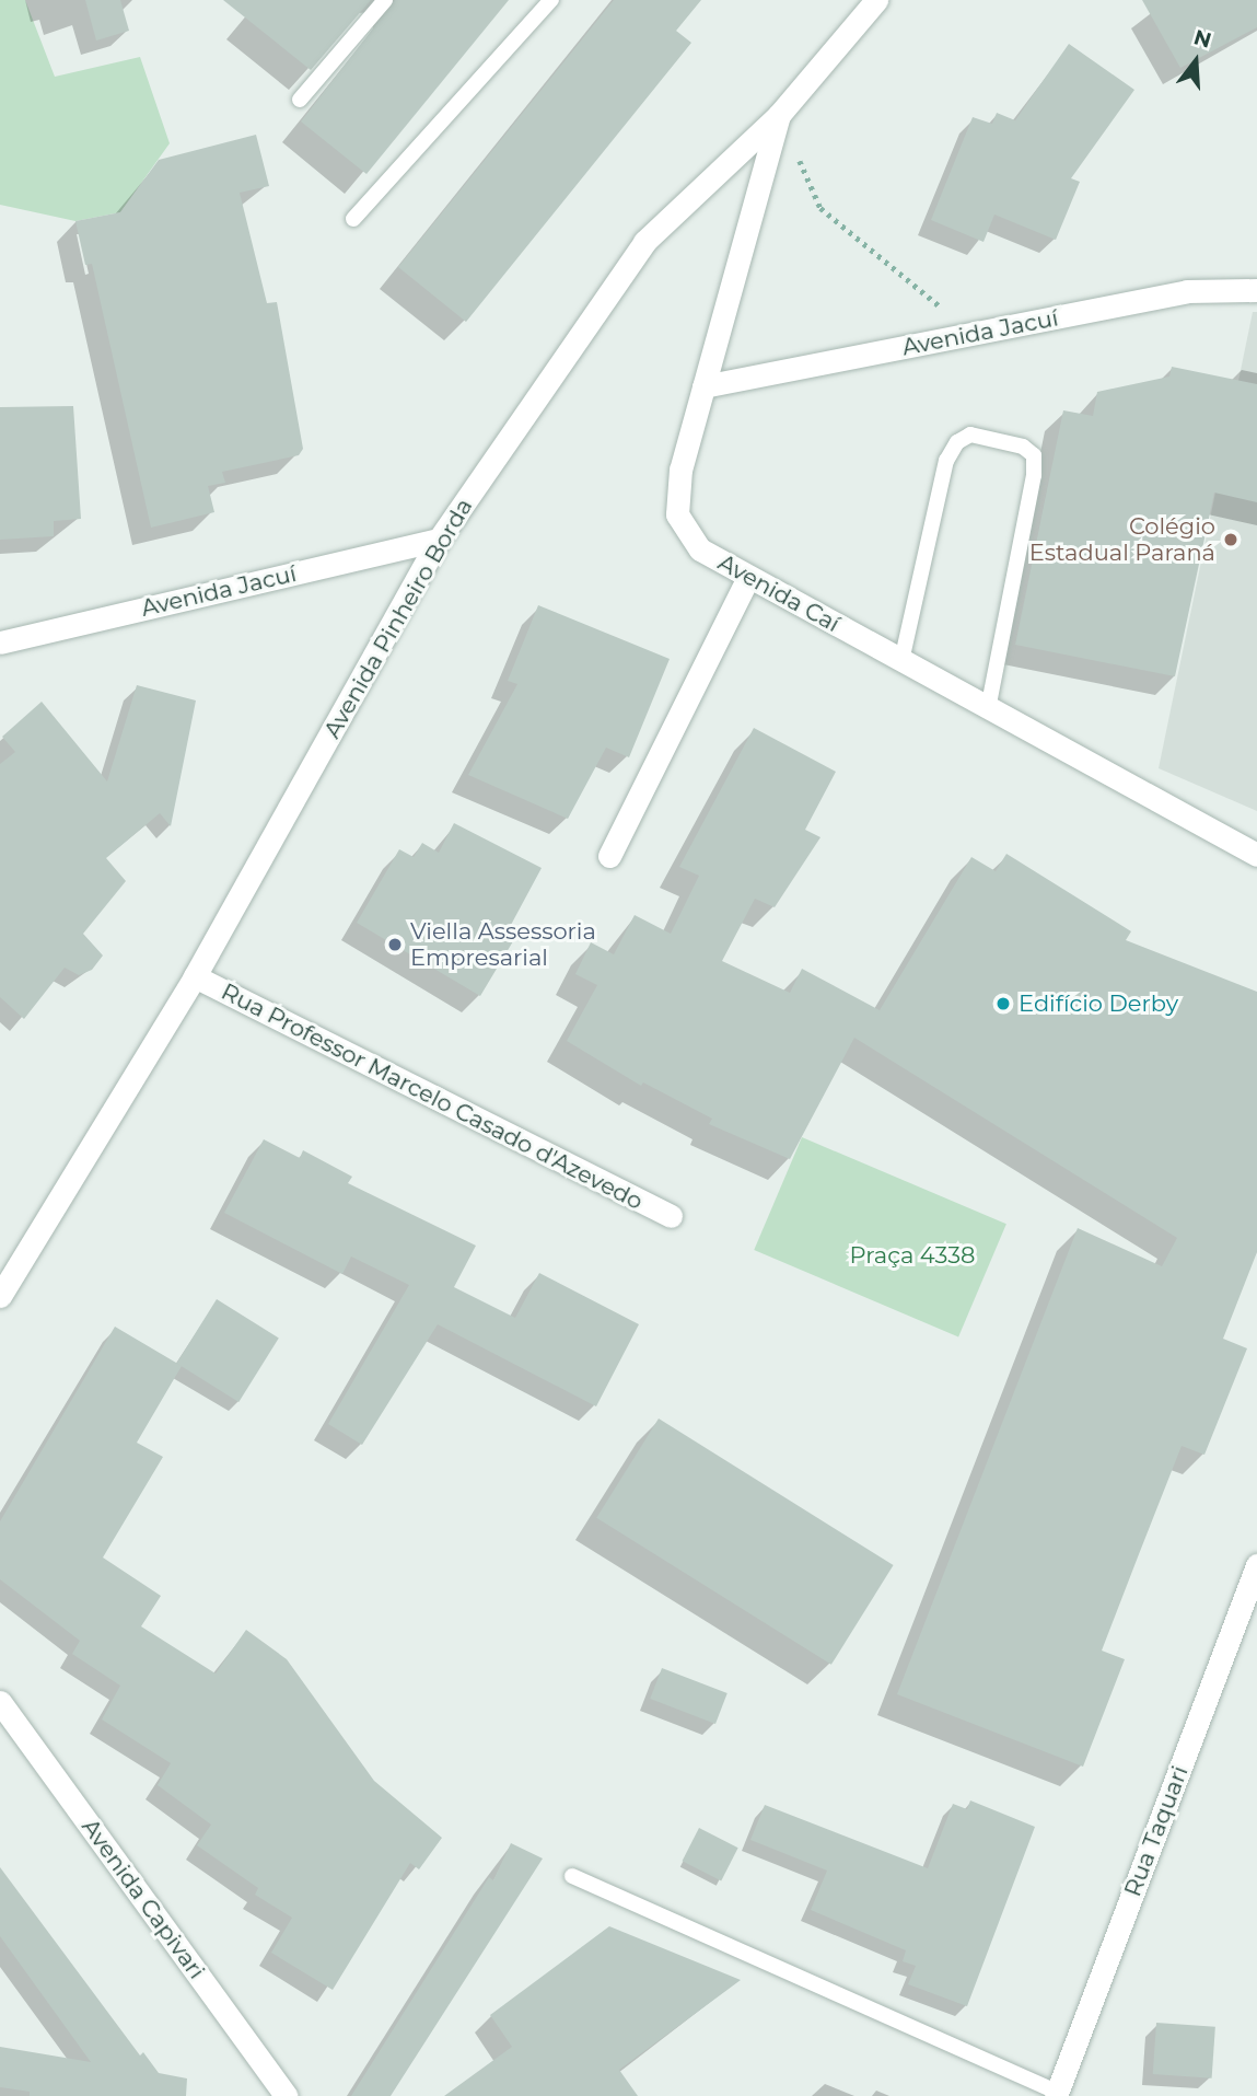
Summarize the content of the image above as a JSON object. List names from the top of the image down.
{
  "streets": {
    "street": [
      "Avenida Jacuí",
      "Avenida Caí",
      "Avenida Pinheiro Borda",
      "Rua Professor Marcelo Casado d'Azevedo",
      "Rua Taquari",
      "Avenida Capivari"
    ]
  },
  "crossings": [
    ["Avenida Jacuí", "Avenida Caí"],
    ["Avenida Jacuí", "Avenida Pinheiro Borda"],
    ["Avenida Caí", "Avenida Pinheiro Borda"],
    ["Avenida Pinheiro Borda", "Rua Professor Marcelo Casado d'Azevedo"]
  ],
  "parks": ["Praça 4338"],
  "places": ["Colégio Estadual Paraná", "Viella Assessoria Empresarial", "Edifício Derby"],
  "north": "top"
}
